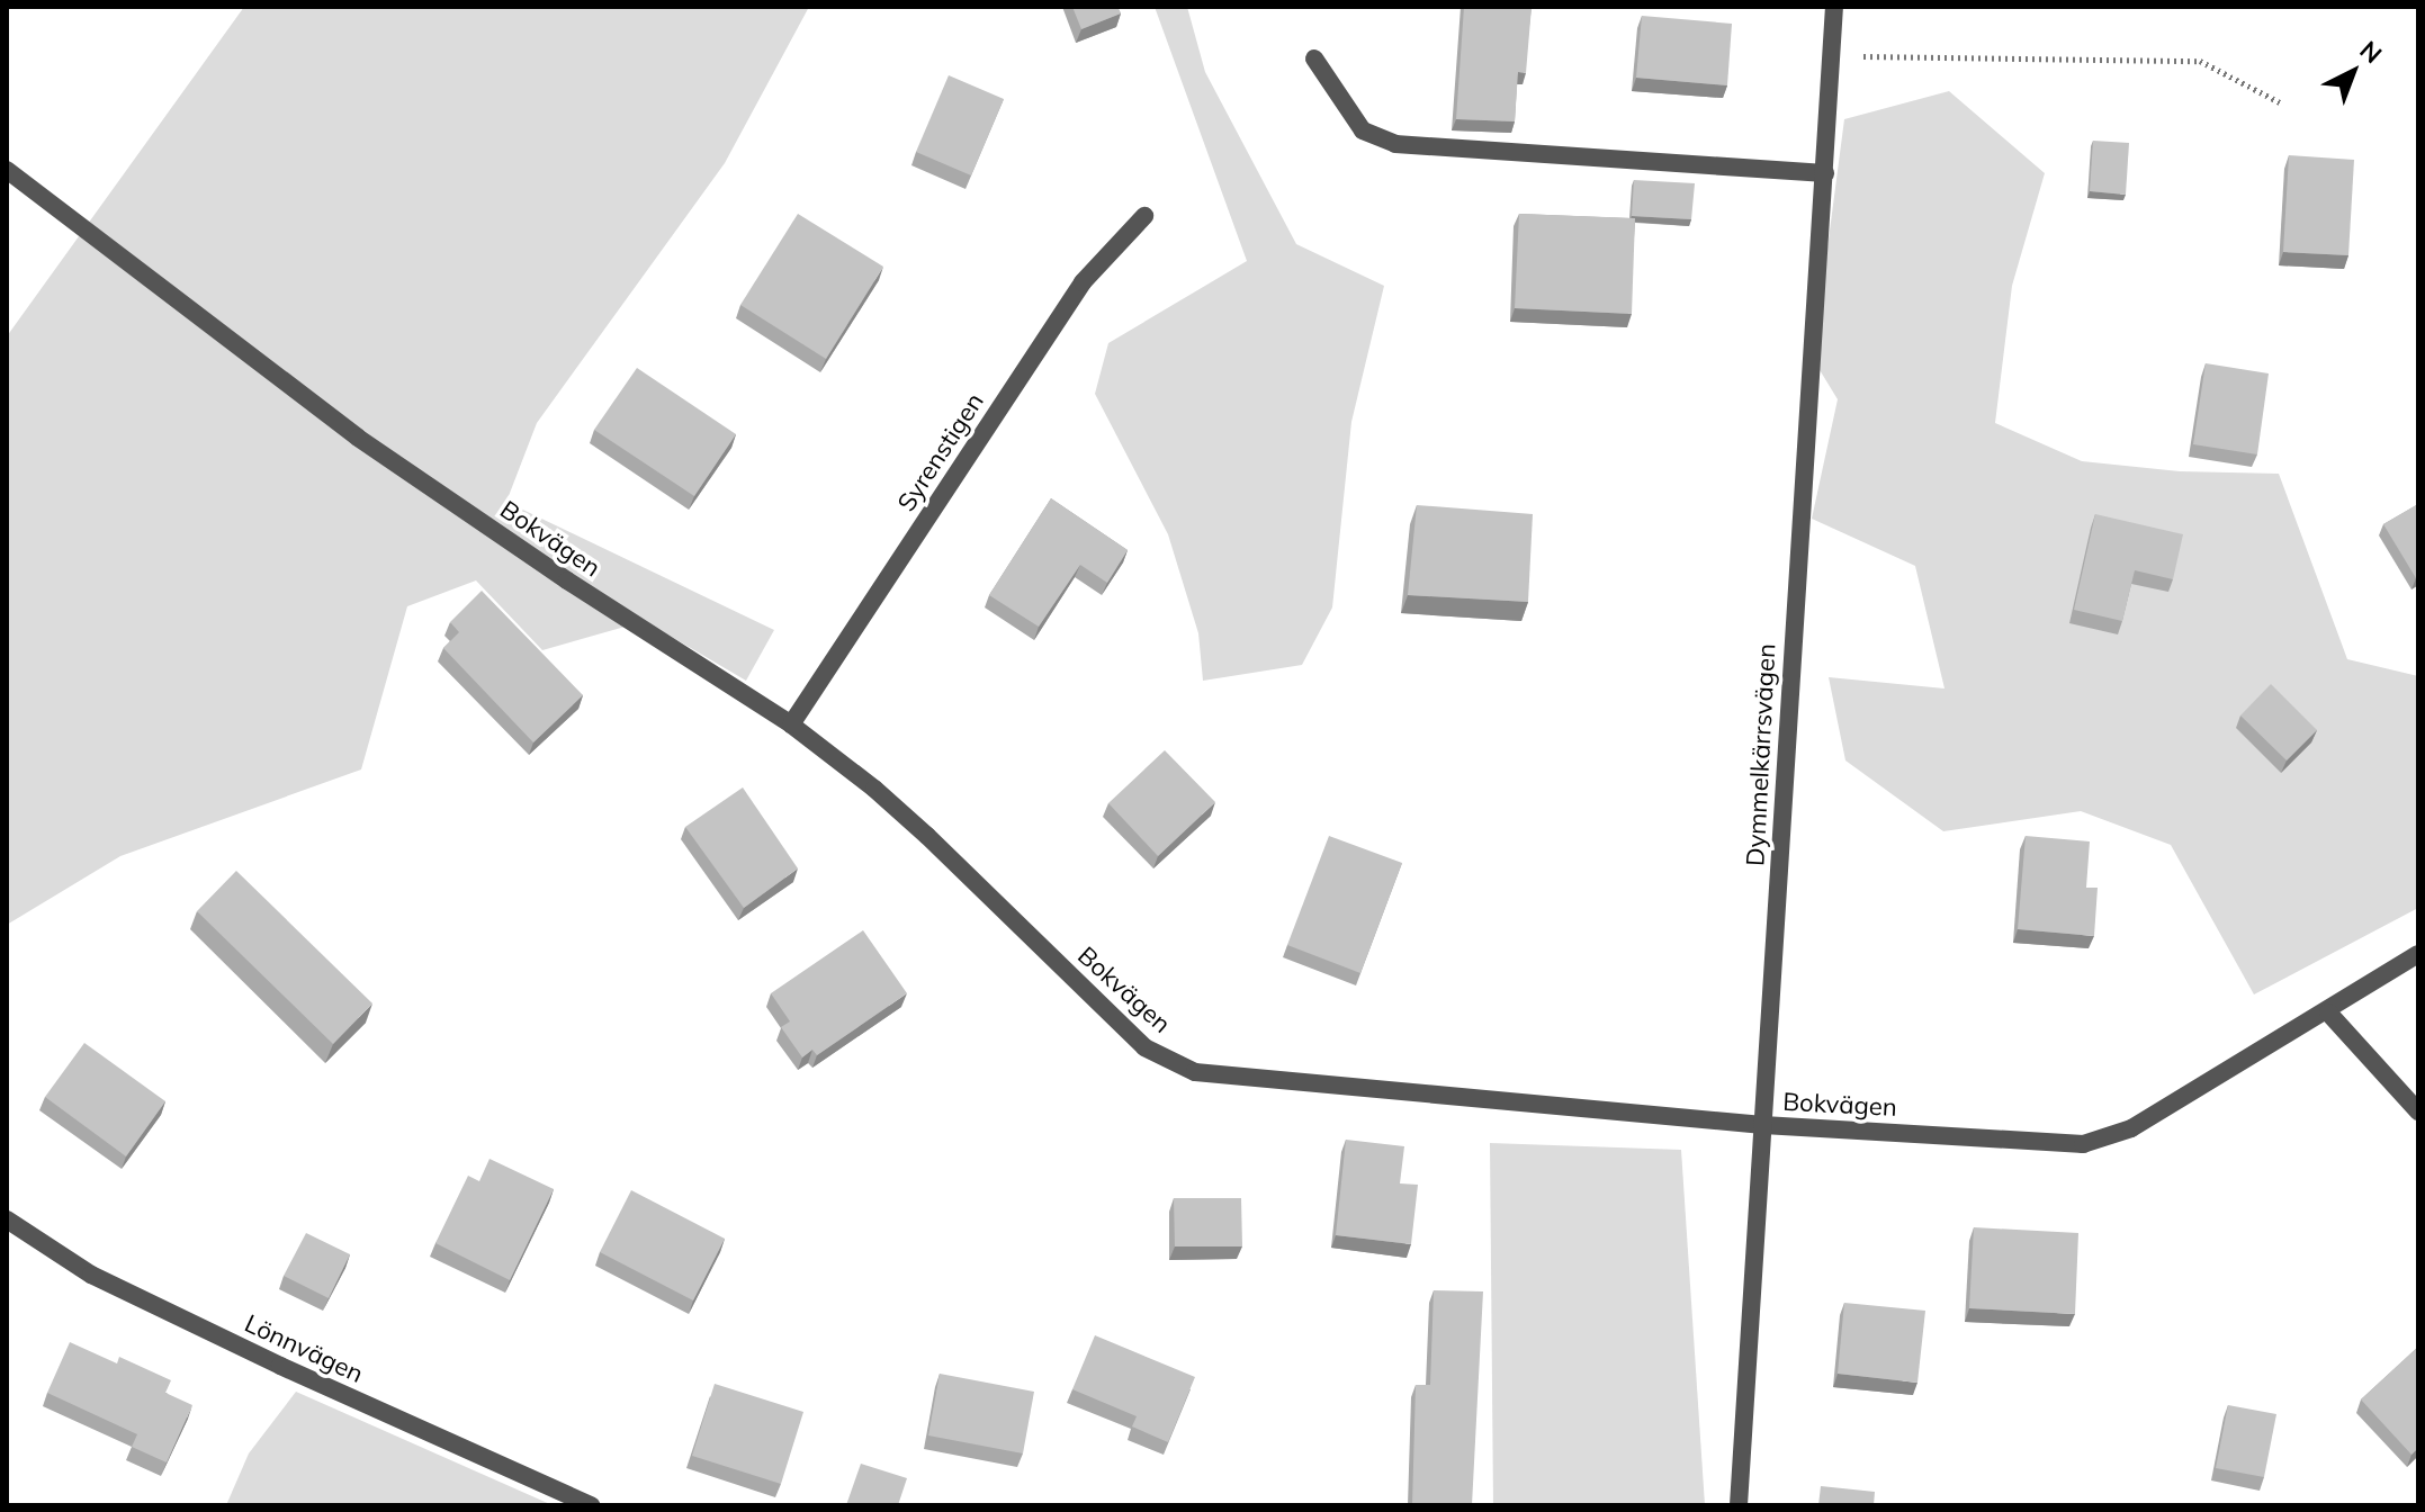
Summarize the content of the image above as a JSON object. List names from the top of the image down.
{
  "streets": {
    "street": [
      "Syrenstigen",
      "Bokvägen",
      "Dymmelkärrsvägen",
      "Lönnvägen"
    ]
  },
  "crossings": [
    ["Syrenstigen", "Bokvägen"],
    ["Bokvägen", "Dymmelkärrsvägen"]
  ],
  "north": "top right"
}
